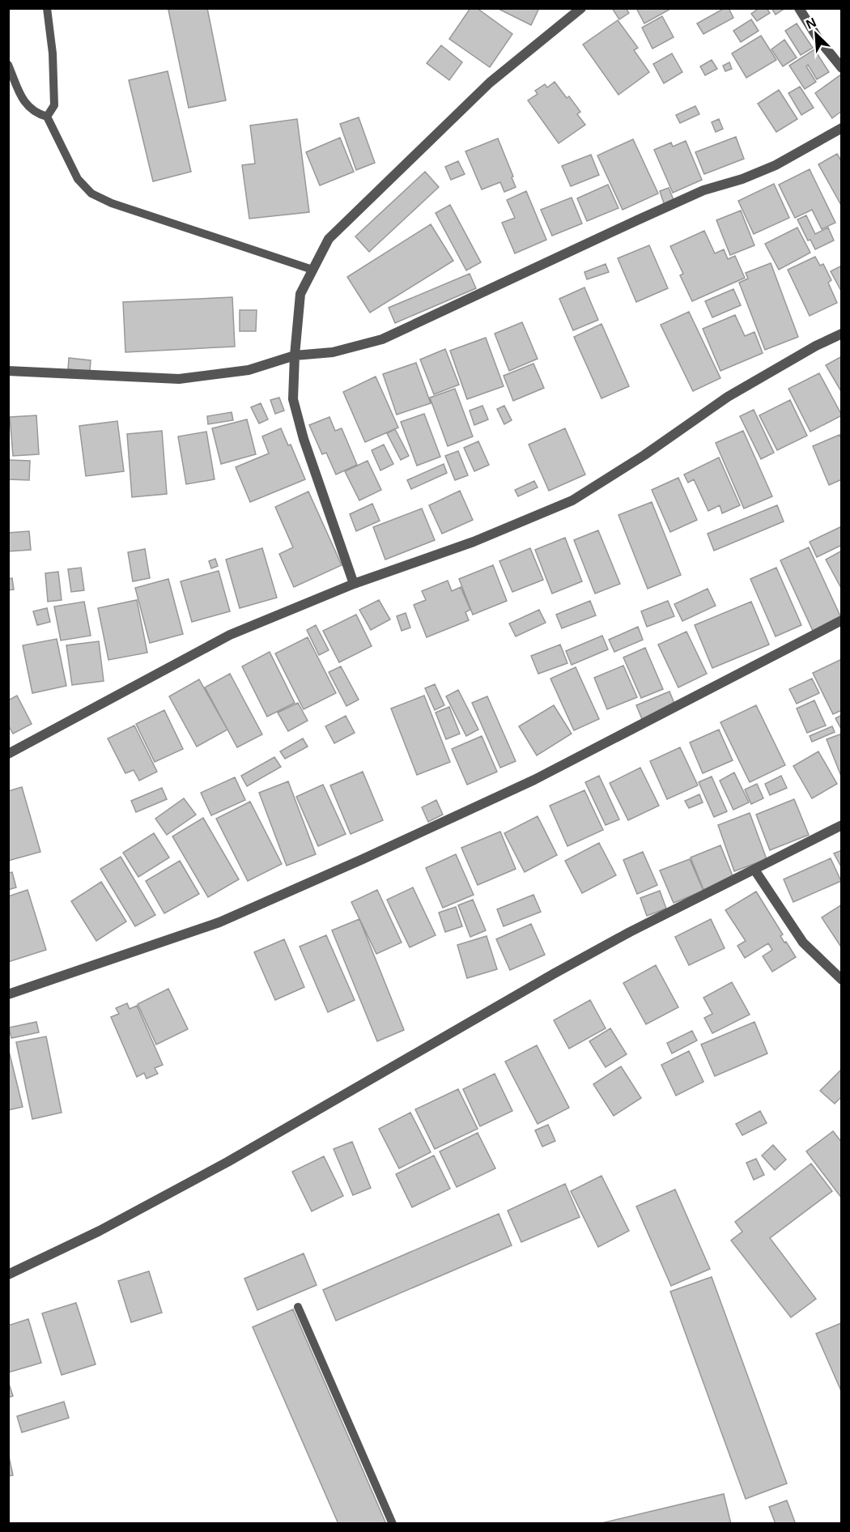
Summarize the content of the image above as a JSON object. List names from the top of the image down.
{
  "north": "top left"
}
